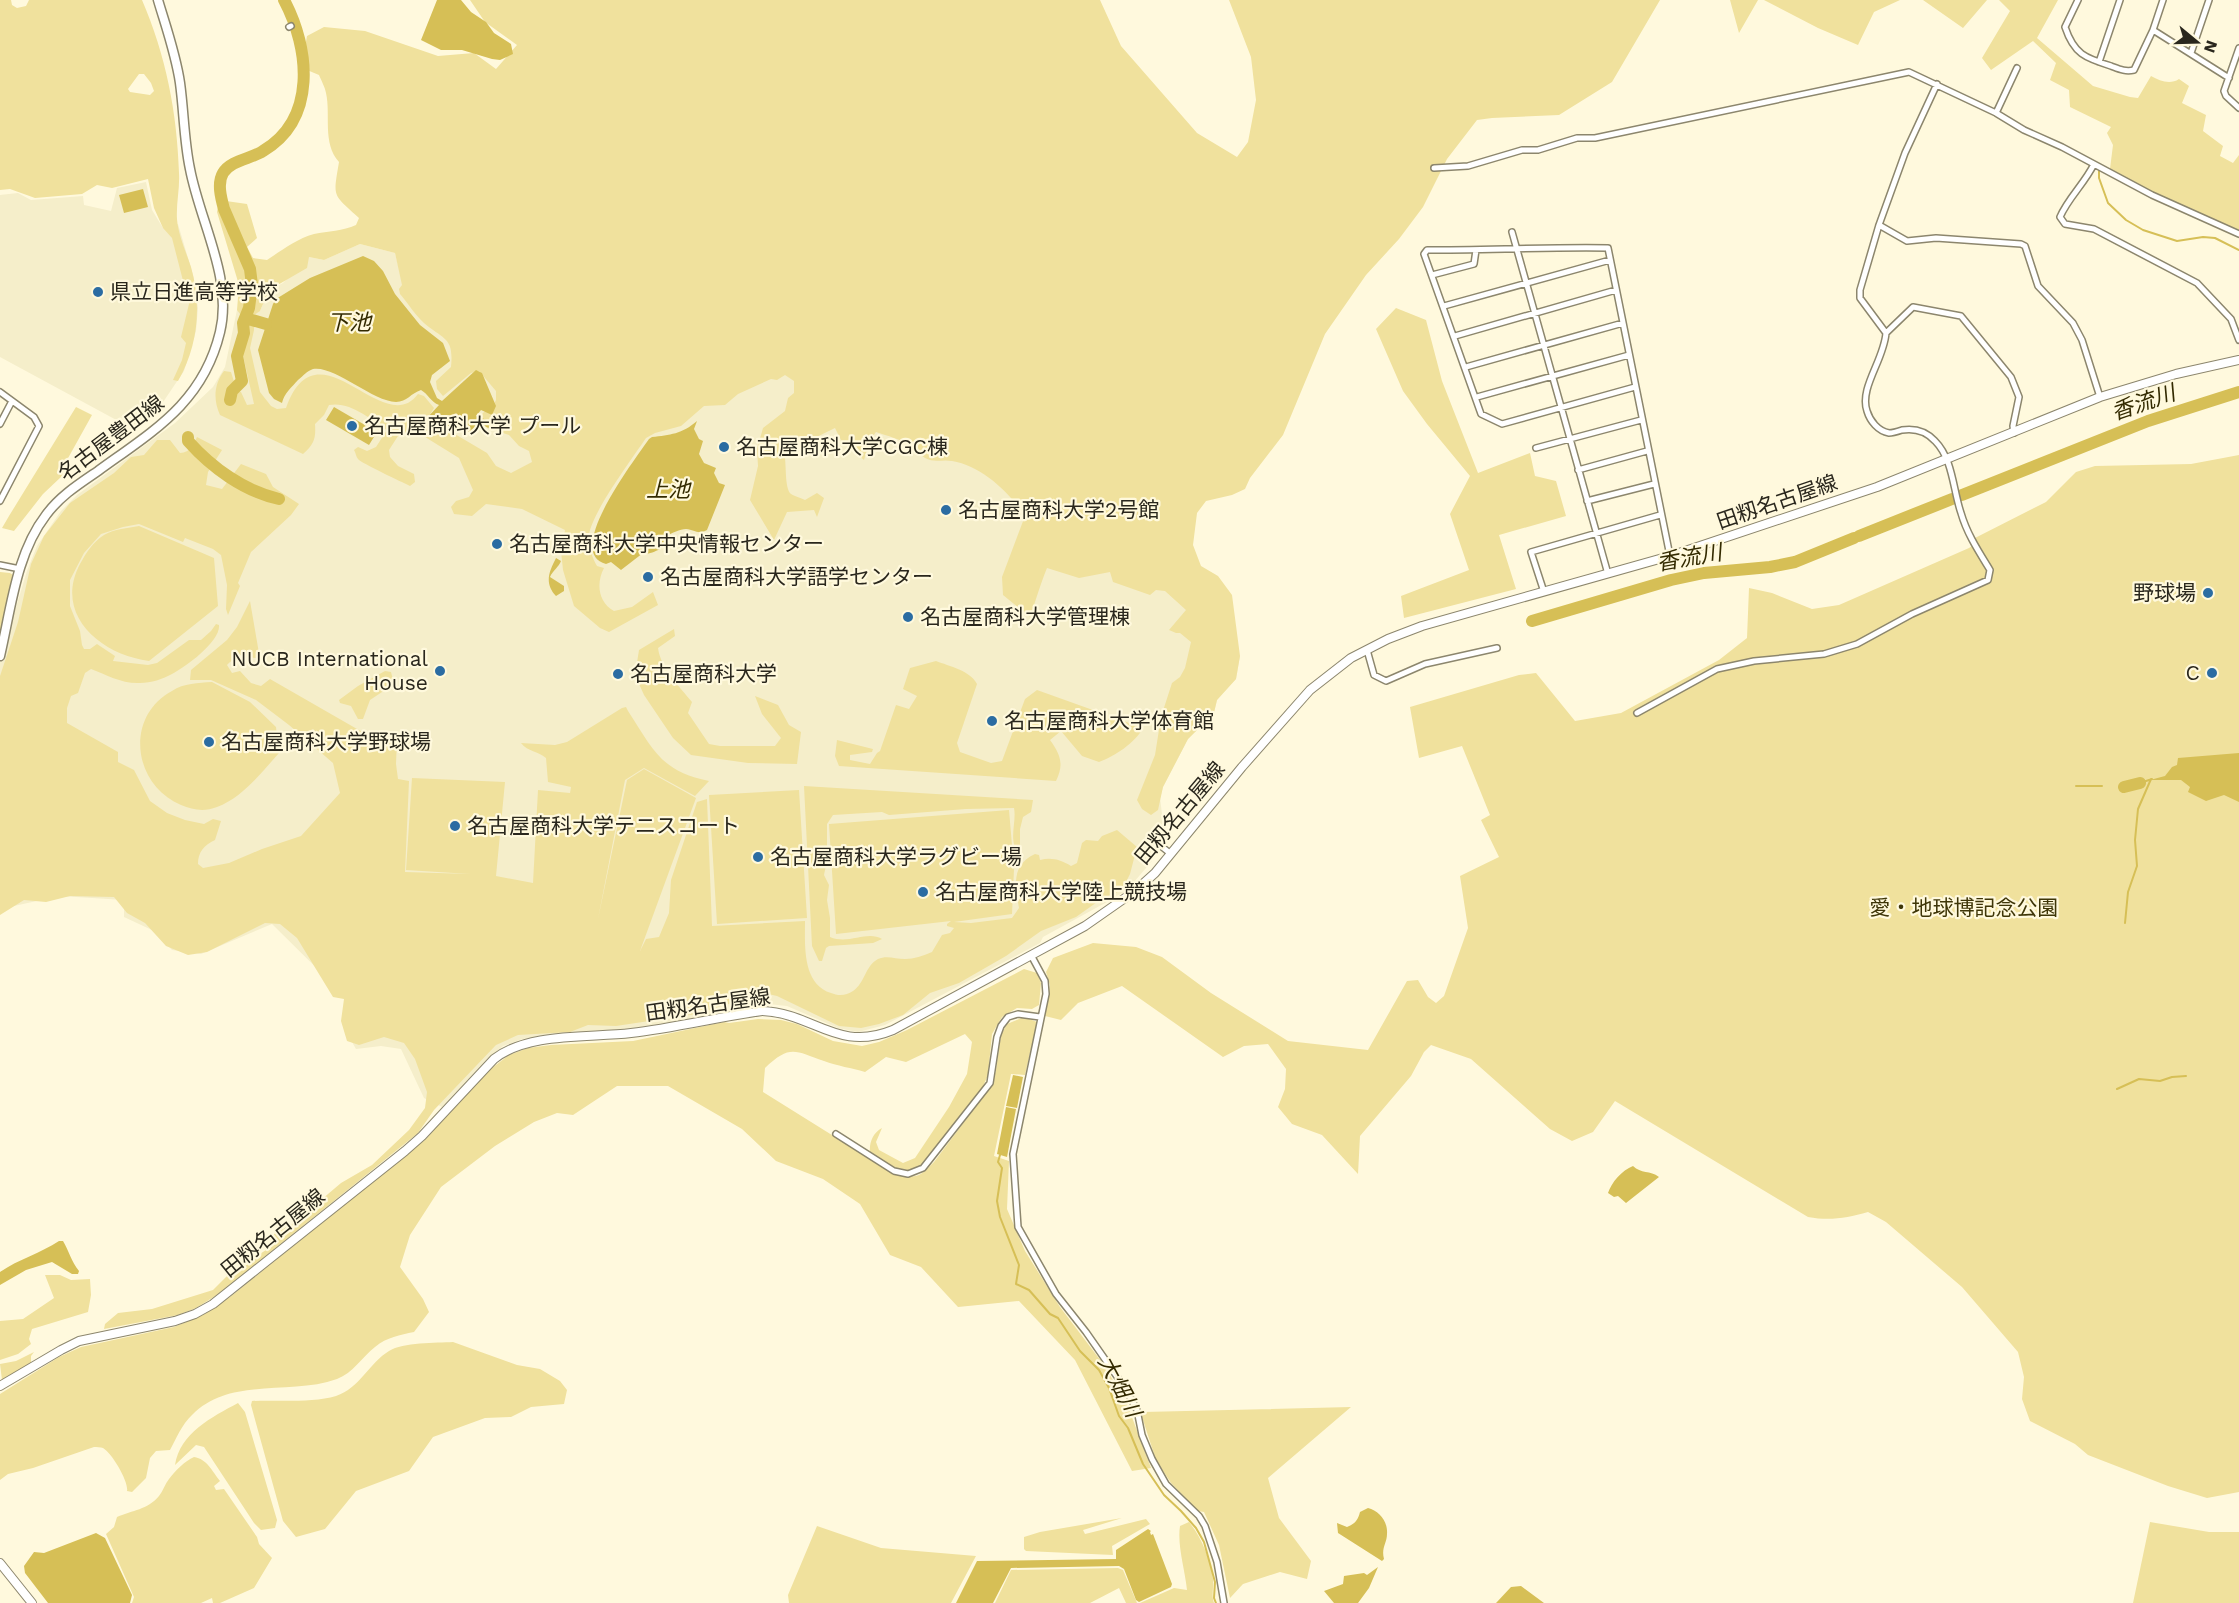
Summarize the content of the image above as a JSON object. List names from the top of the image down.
{
  "streets": {
    "main road": ["名古屋豊田線", "田籾名古屋線"]
  },
  "water": [
    "下池",
    "香流川",
    "上池",
    "大畑川"
  ],
  "parks": ["愛・地球博記念公園"],
  "places": [
    "県立日進高等学校",
    "名古屋商科大学 プール",
    "名古屋商科大学CGC棟",
    "名古屋商科大学2号館",
    "名古屋商科大学中央情報センター",
    "名古屋商科大学語学センター",
    "野球場",
    "名古屋商科大学管理棟",
    "NUCB International House",
    "C",
    "名古屋商科大学",
    "名古屋商科大学体育館",
    "名古屋商科大学野球場",
    "名古屋商科大学テニスコート",
    "名古屋商科大学ラグビー場",
    "名古屋商科大学陸上競技場"
  ],
  "north": "right"
}
